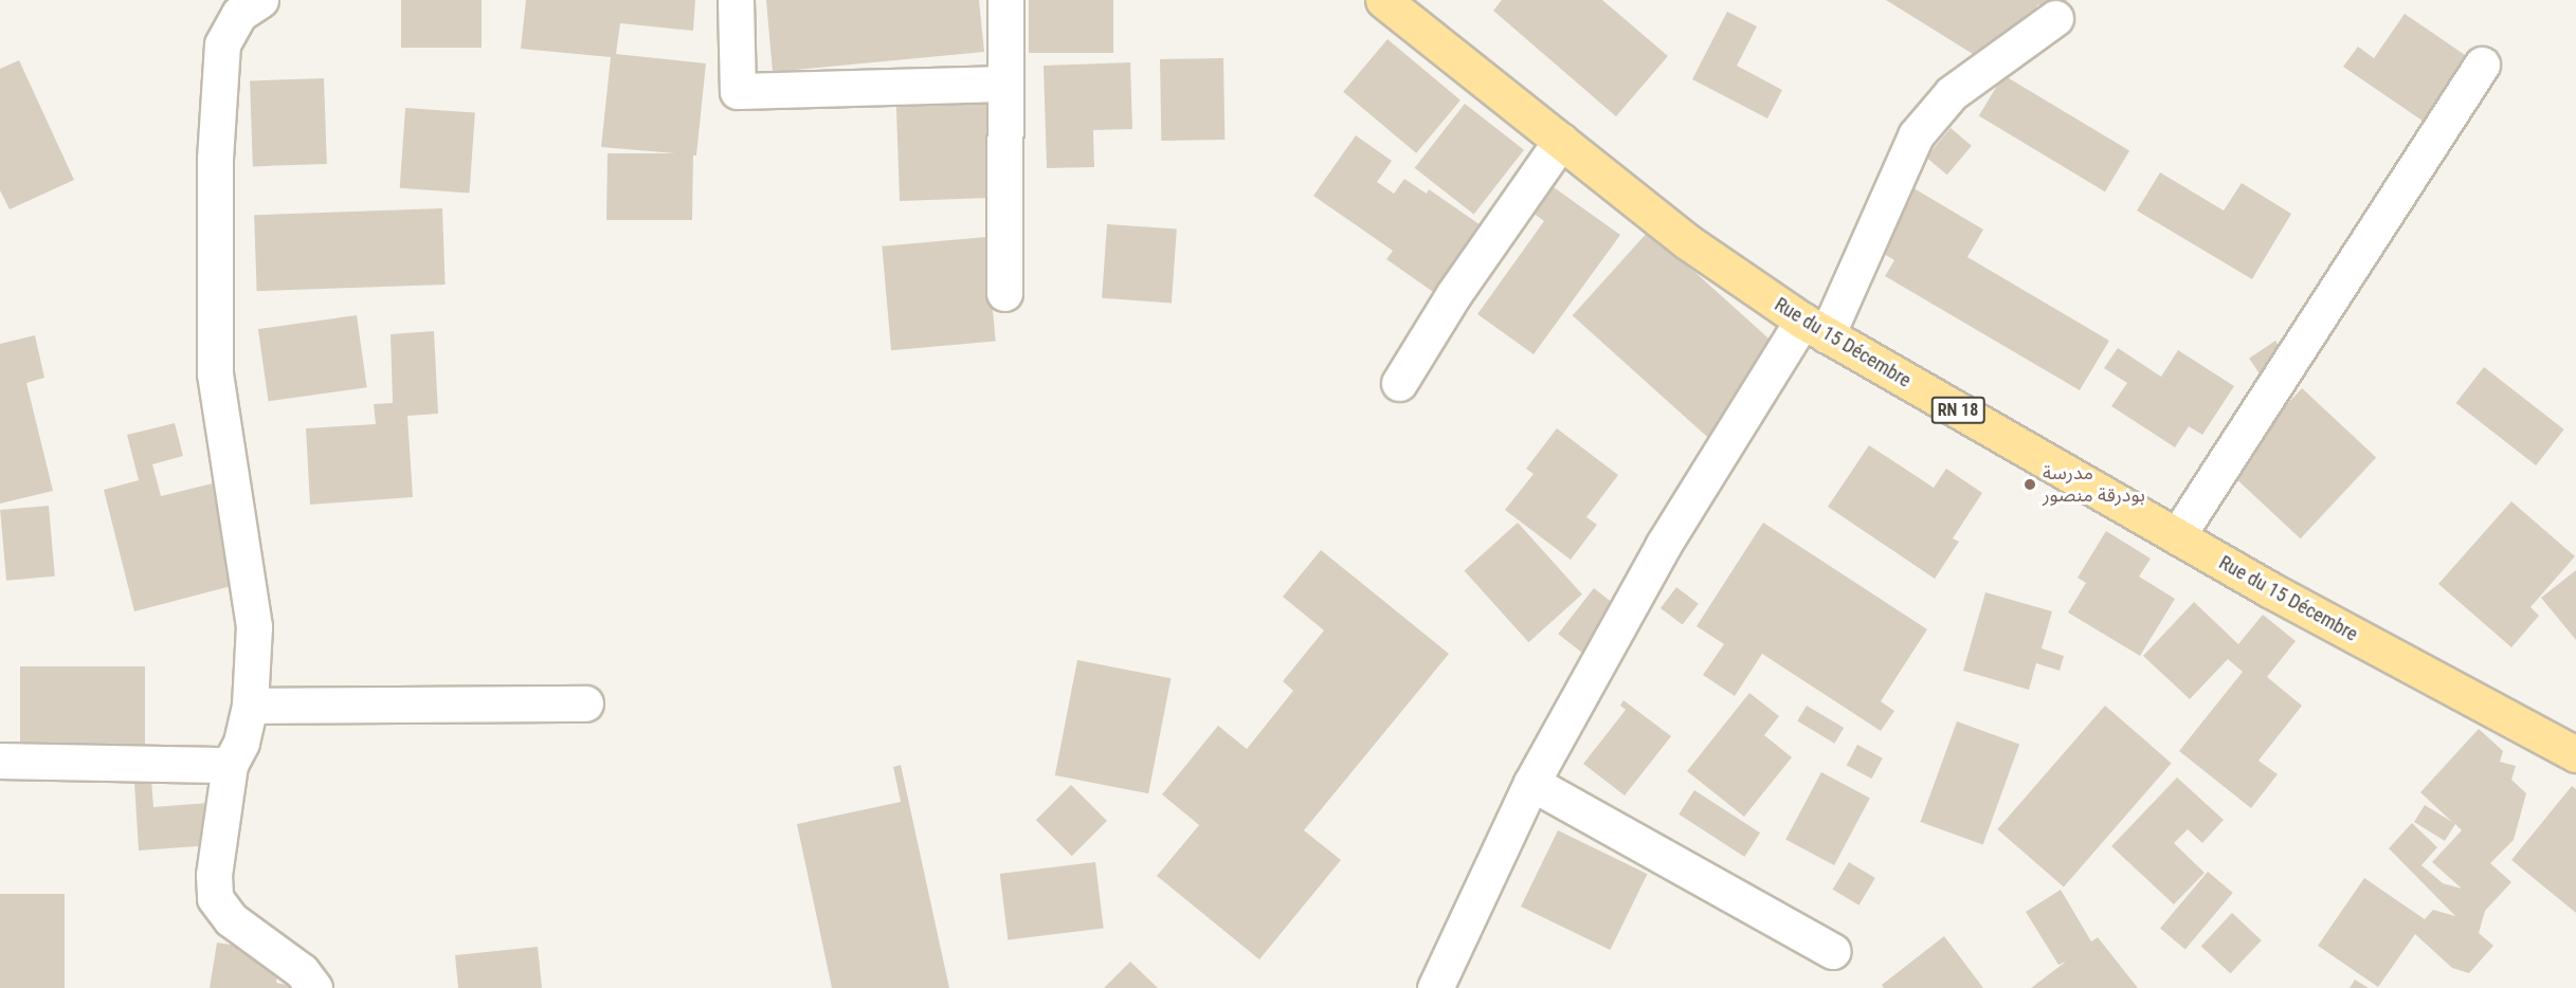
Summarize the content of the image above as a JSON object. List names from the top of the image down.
{
  "streets": {
    "main road": ["Rue du 15 Décembre", "RN 18"]
  },
  "places": ["مدرسة بودرقة منصور"]
}
